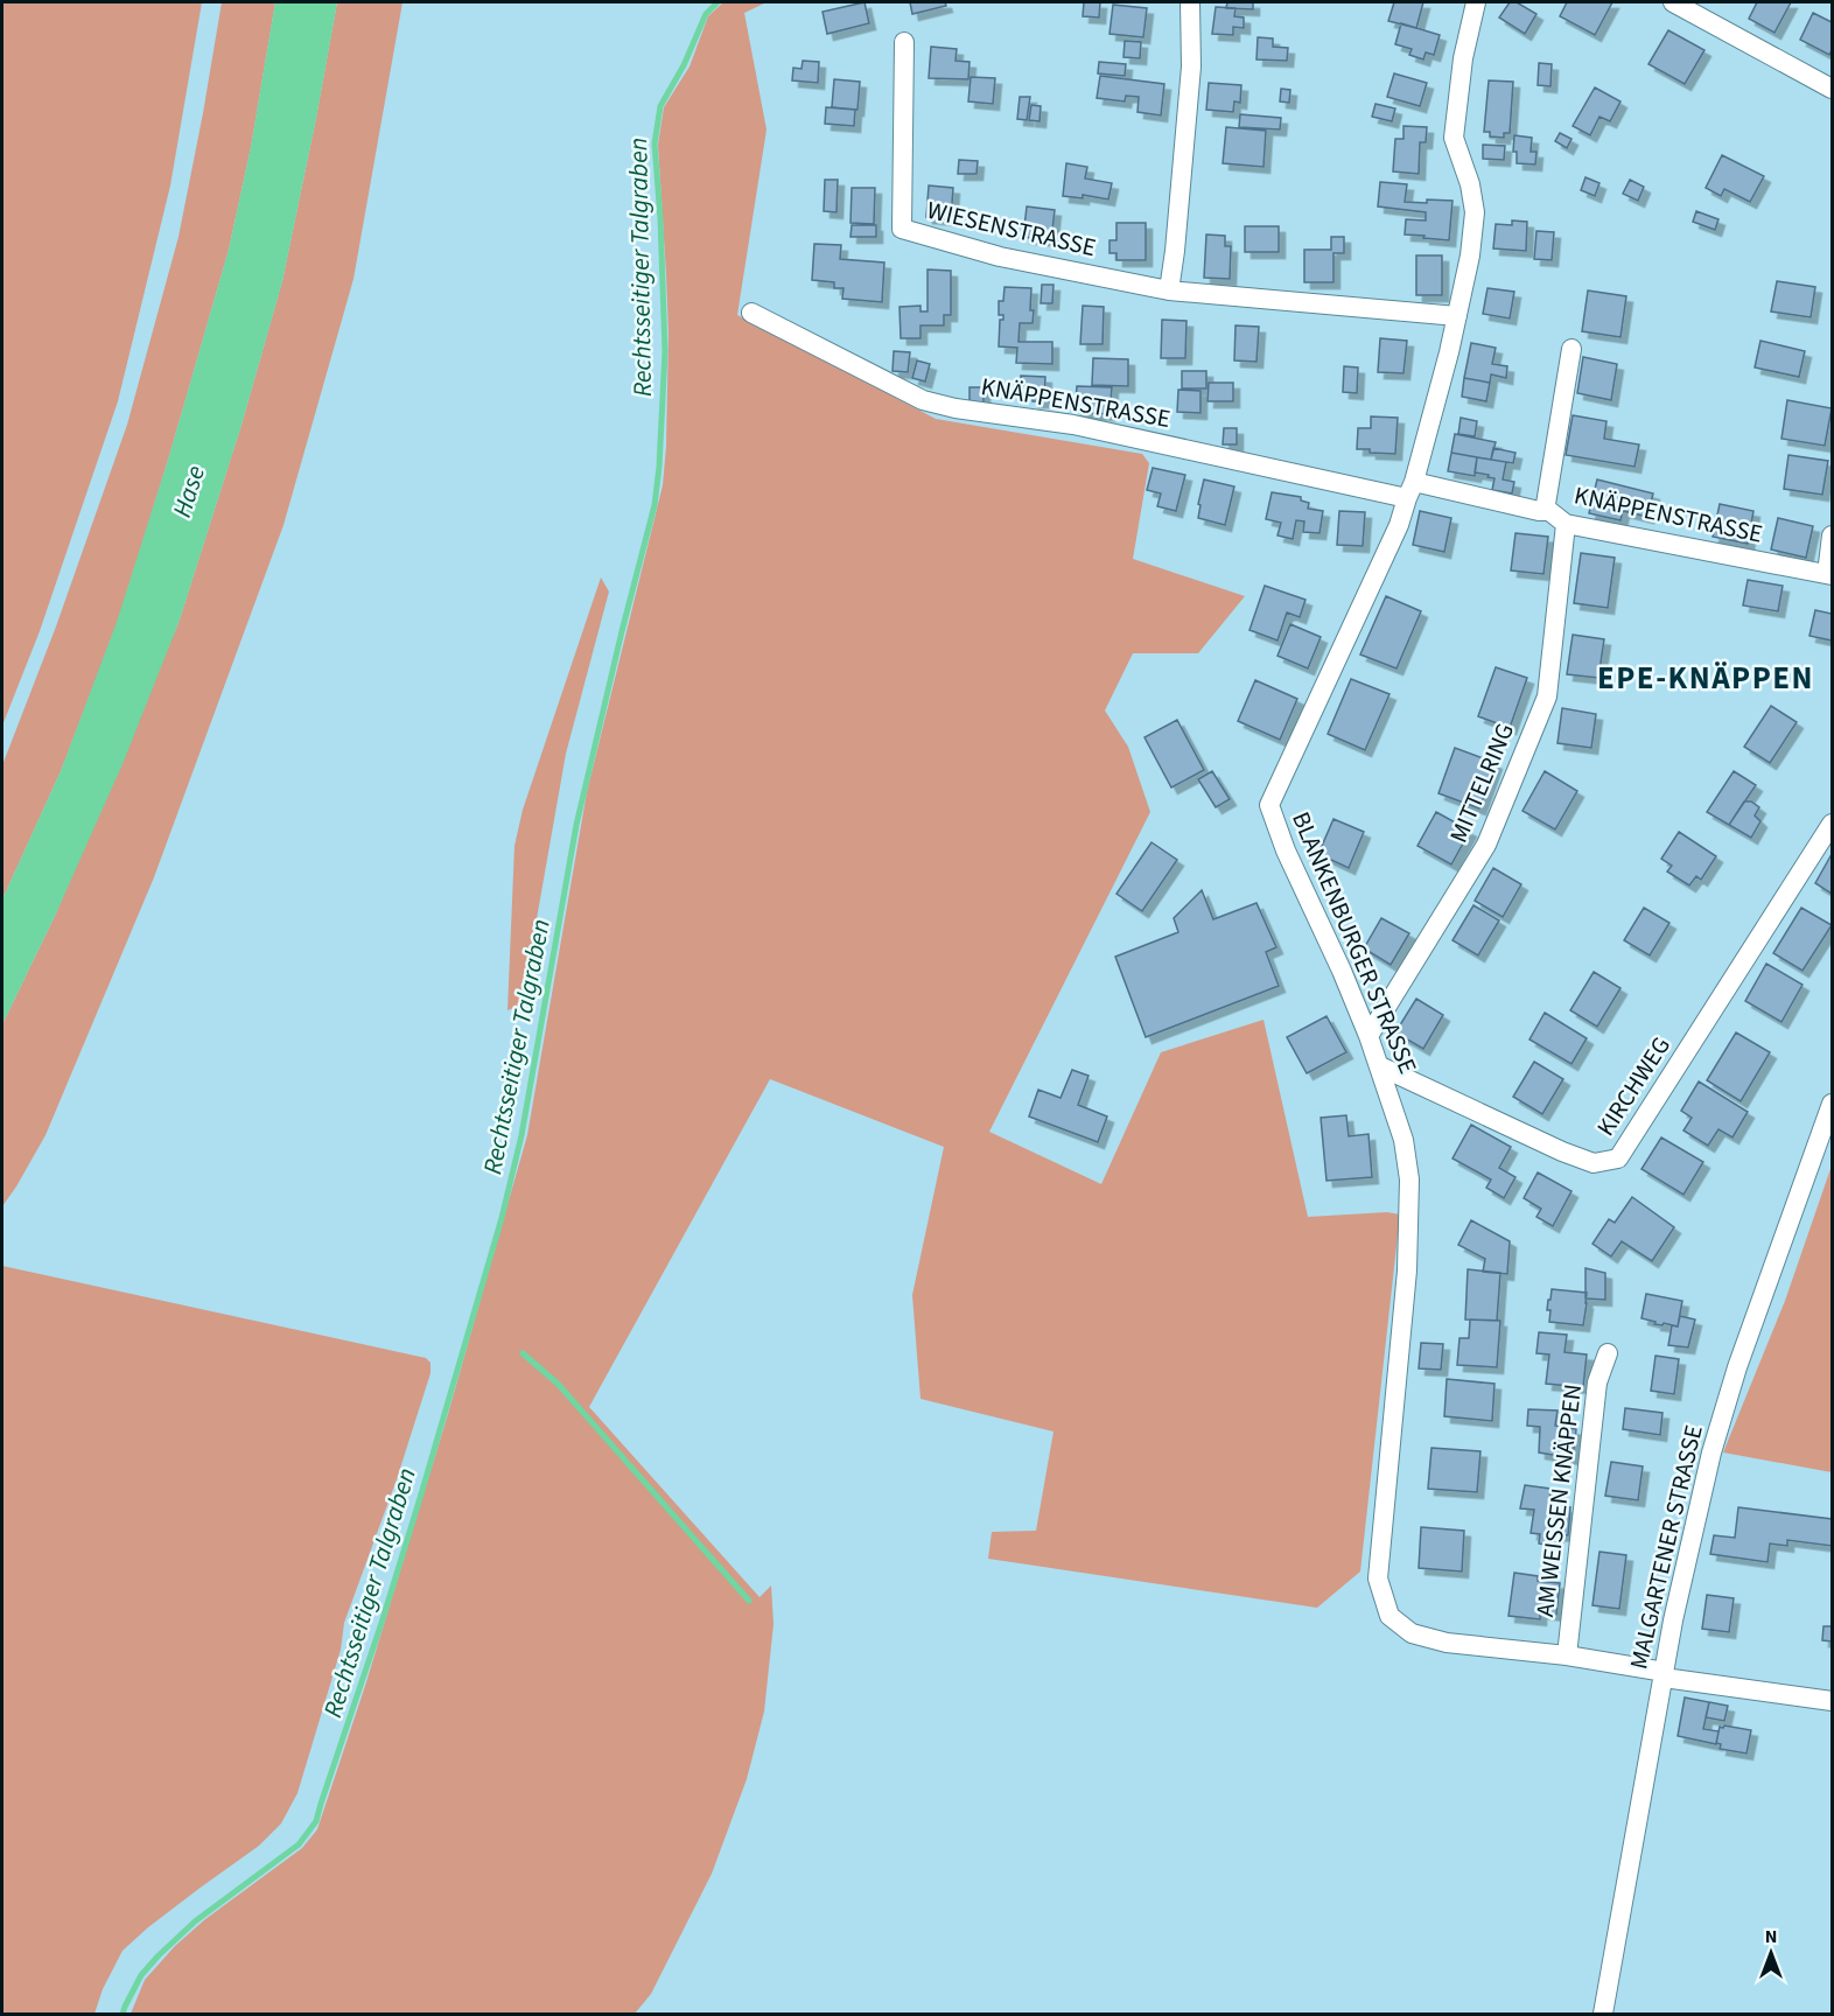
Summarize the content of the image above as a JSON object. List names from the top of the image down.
{
  "streets": {
    "street": [
      "WIESENSTRASSE",
      "KNÄPPENSTRASSE",
      "MITTELRING",
      "BLANKENBURGER STRASSE",
      "KIRCHWEG",
      "AM WEISSEN KNÄPPEN",
      "MALGARTENER STRASSE"
    ]
  },
  "crossings": [
    ["WIESENSTRASSE", "BLANKENBURGER STRASSE"],
    ["KNÄPPENSTRASSE", "MITTELRING"],
    ["KNÄPPENSTRASSE", "BLANKENBURGER STRASSE"],
    ["MITTELRING", "BLANKENBURGER STRASSE"],
    ["BLANKENBURGER STRASSE", "KIRCHWEG"],
    ["BLANKENBURGER STRASSE", "AM WEISSEN KNÄPPEN"],
    ["BLANKENBURGER STRASSE", "MALGARTENER STRASSE"]
  ],
  "districts": ["EPE-KNÄPPEN"],
  "water": ["Rechtsseitiger Talgraben", "Hase"],
  "north": "top"
}
